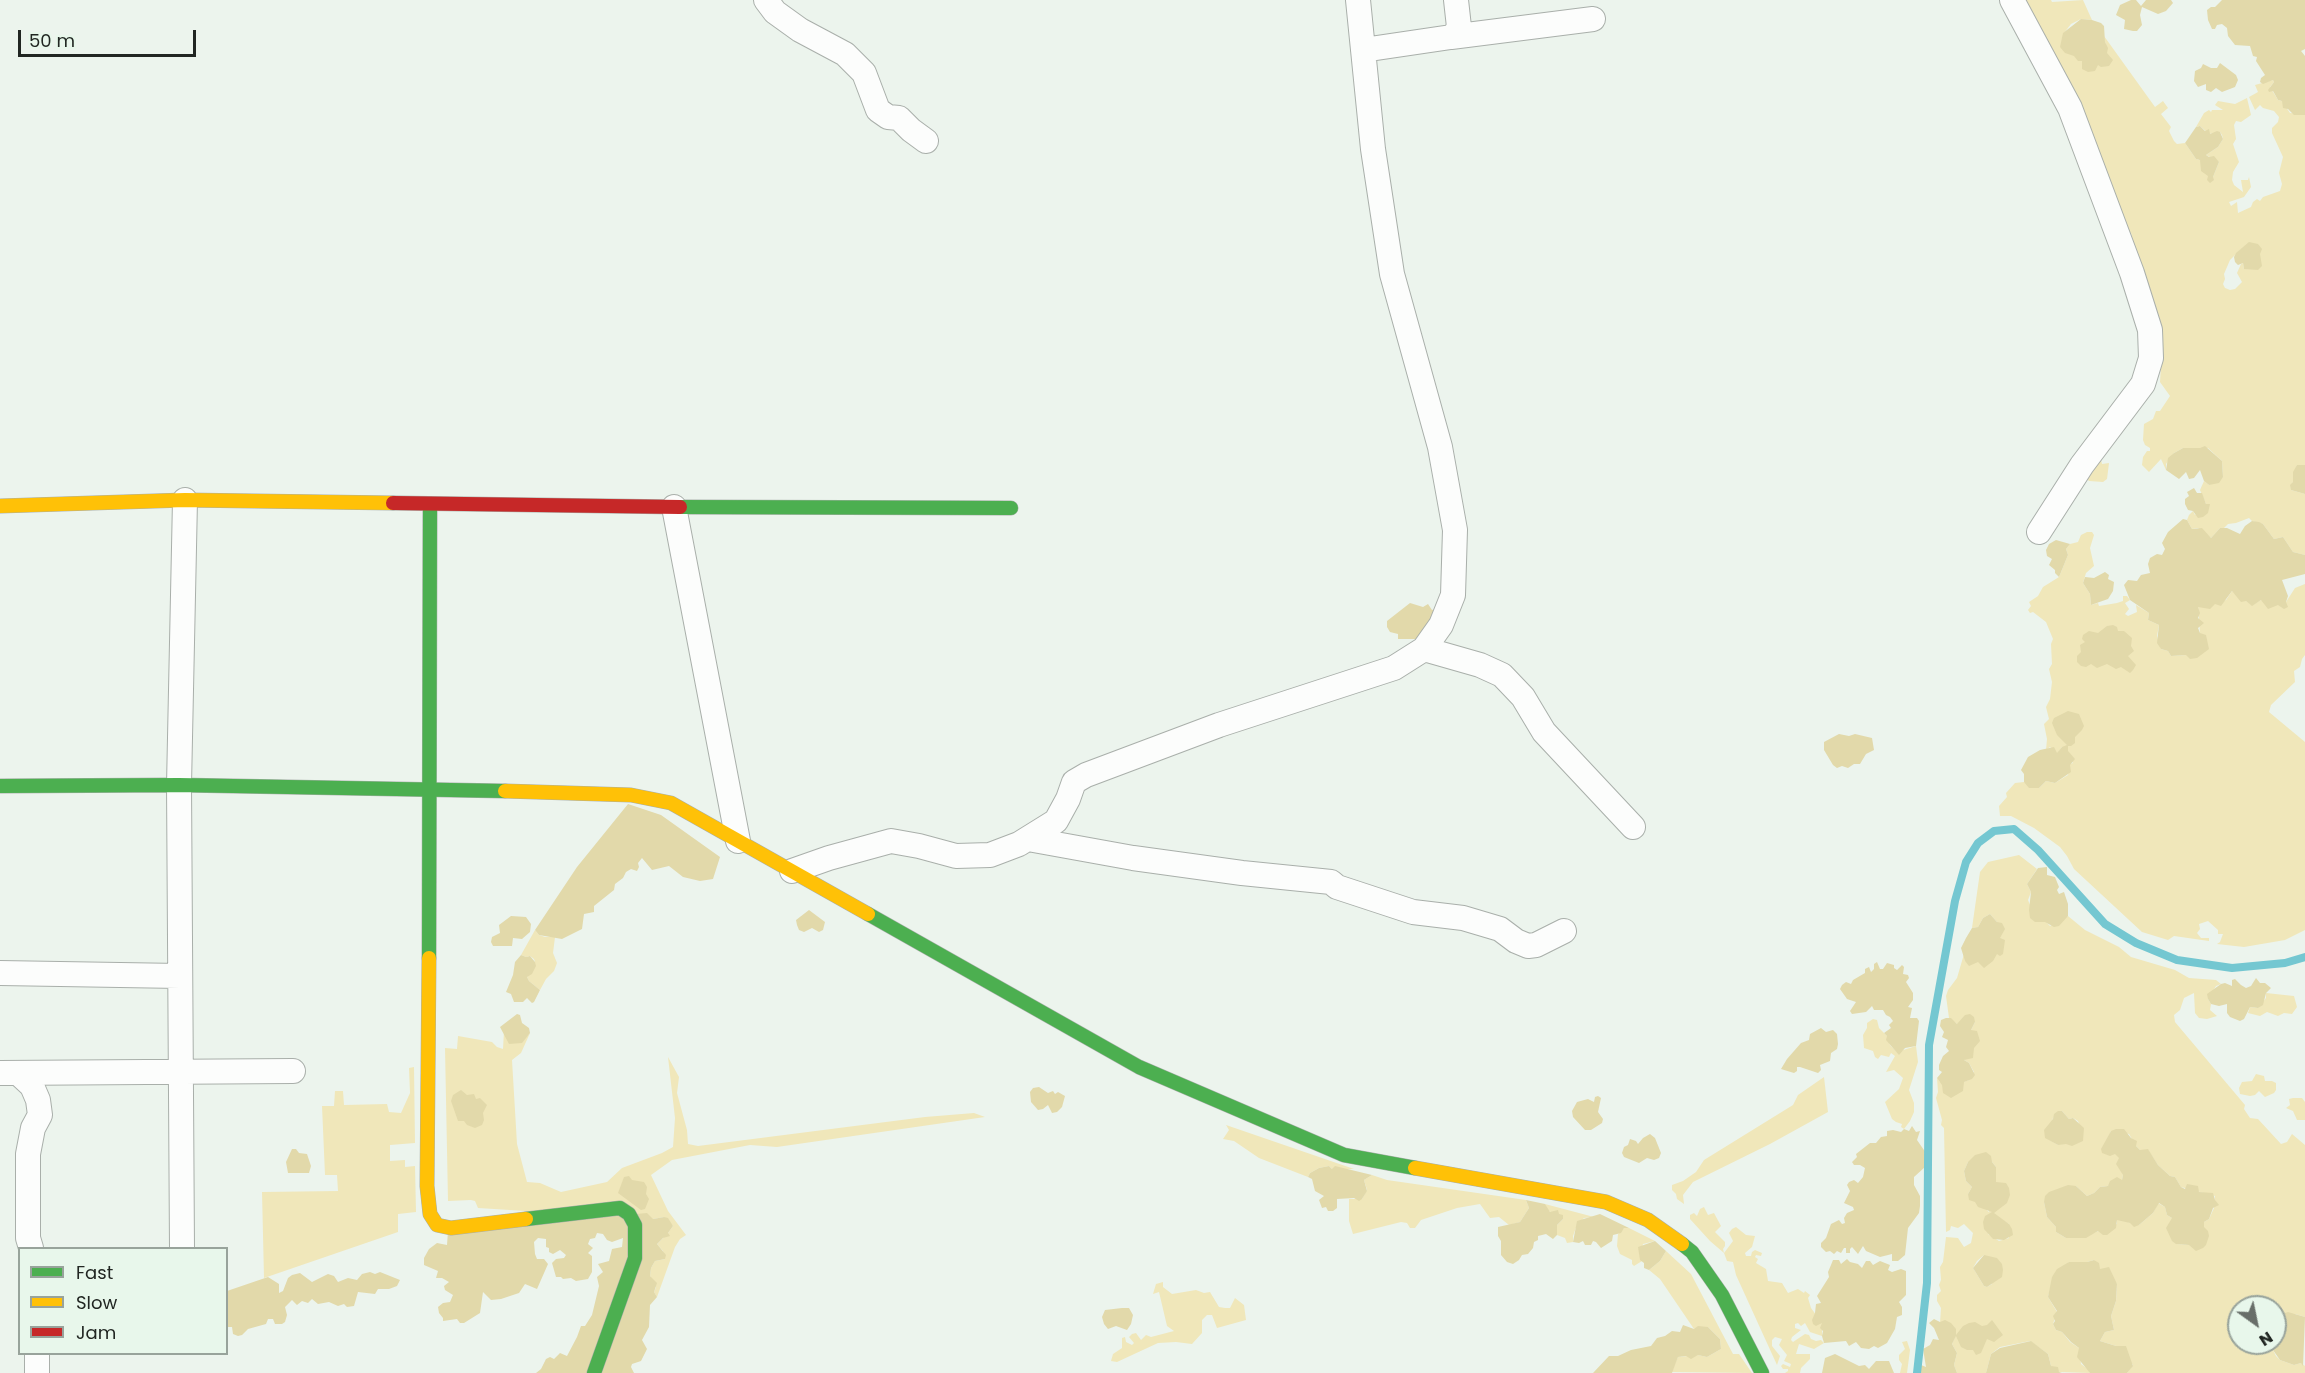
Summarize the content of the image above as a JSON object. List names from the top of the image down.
{
  "legend": ["Fast", "Slow", "Jam"],
  "scale_bar": "50 m",
  "north": "bottom right"
}
